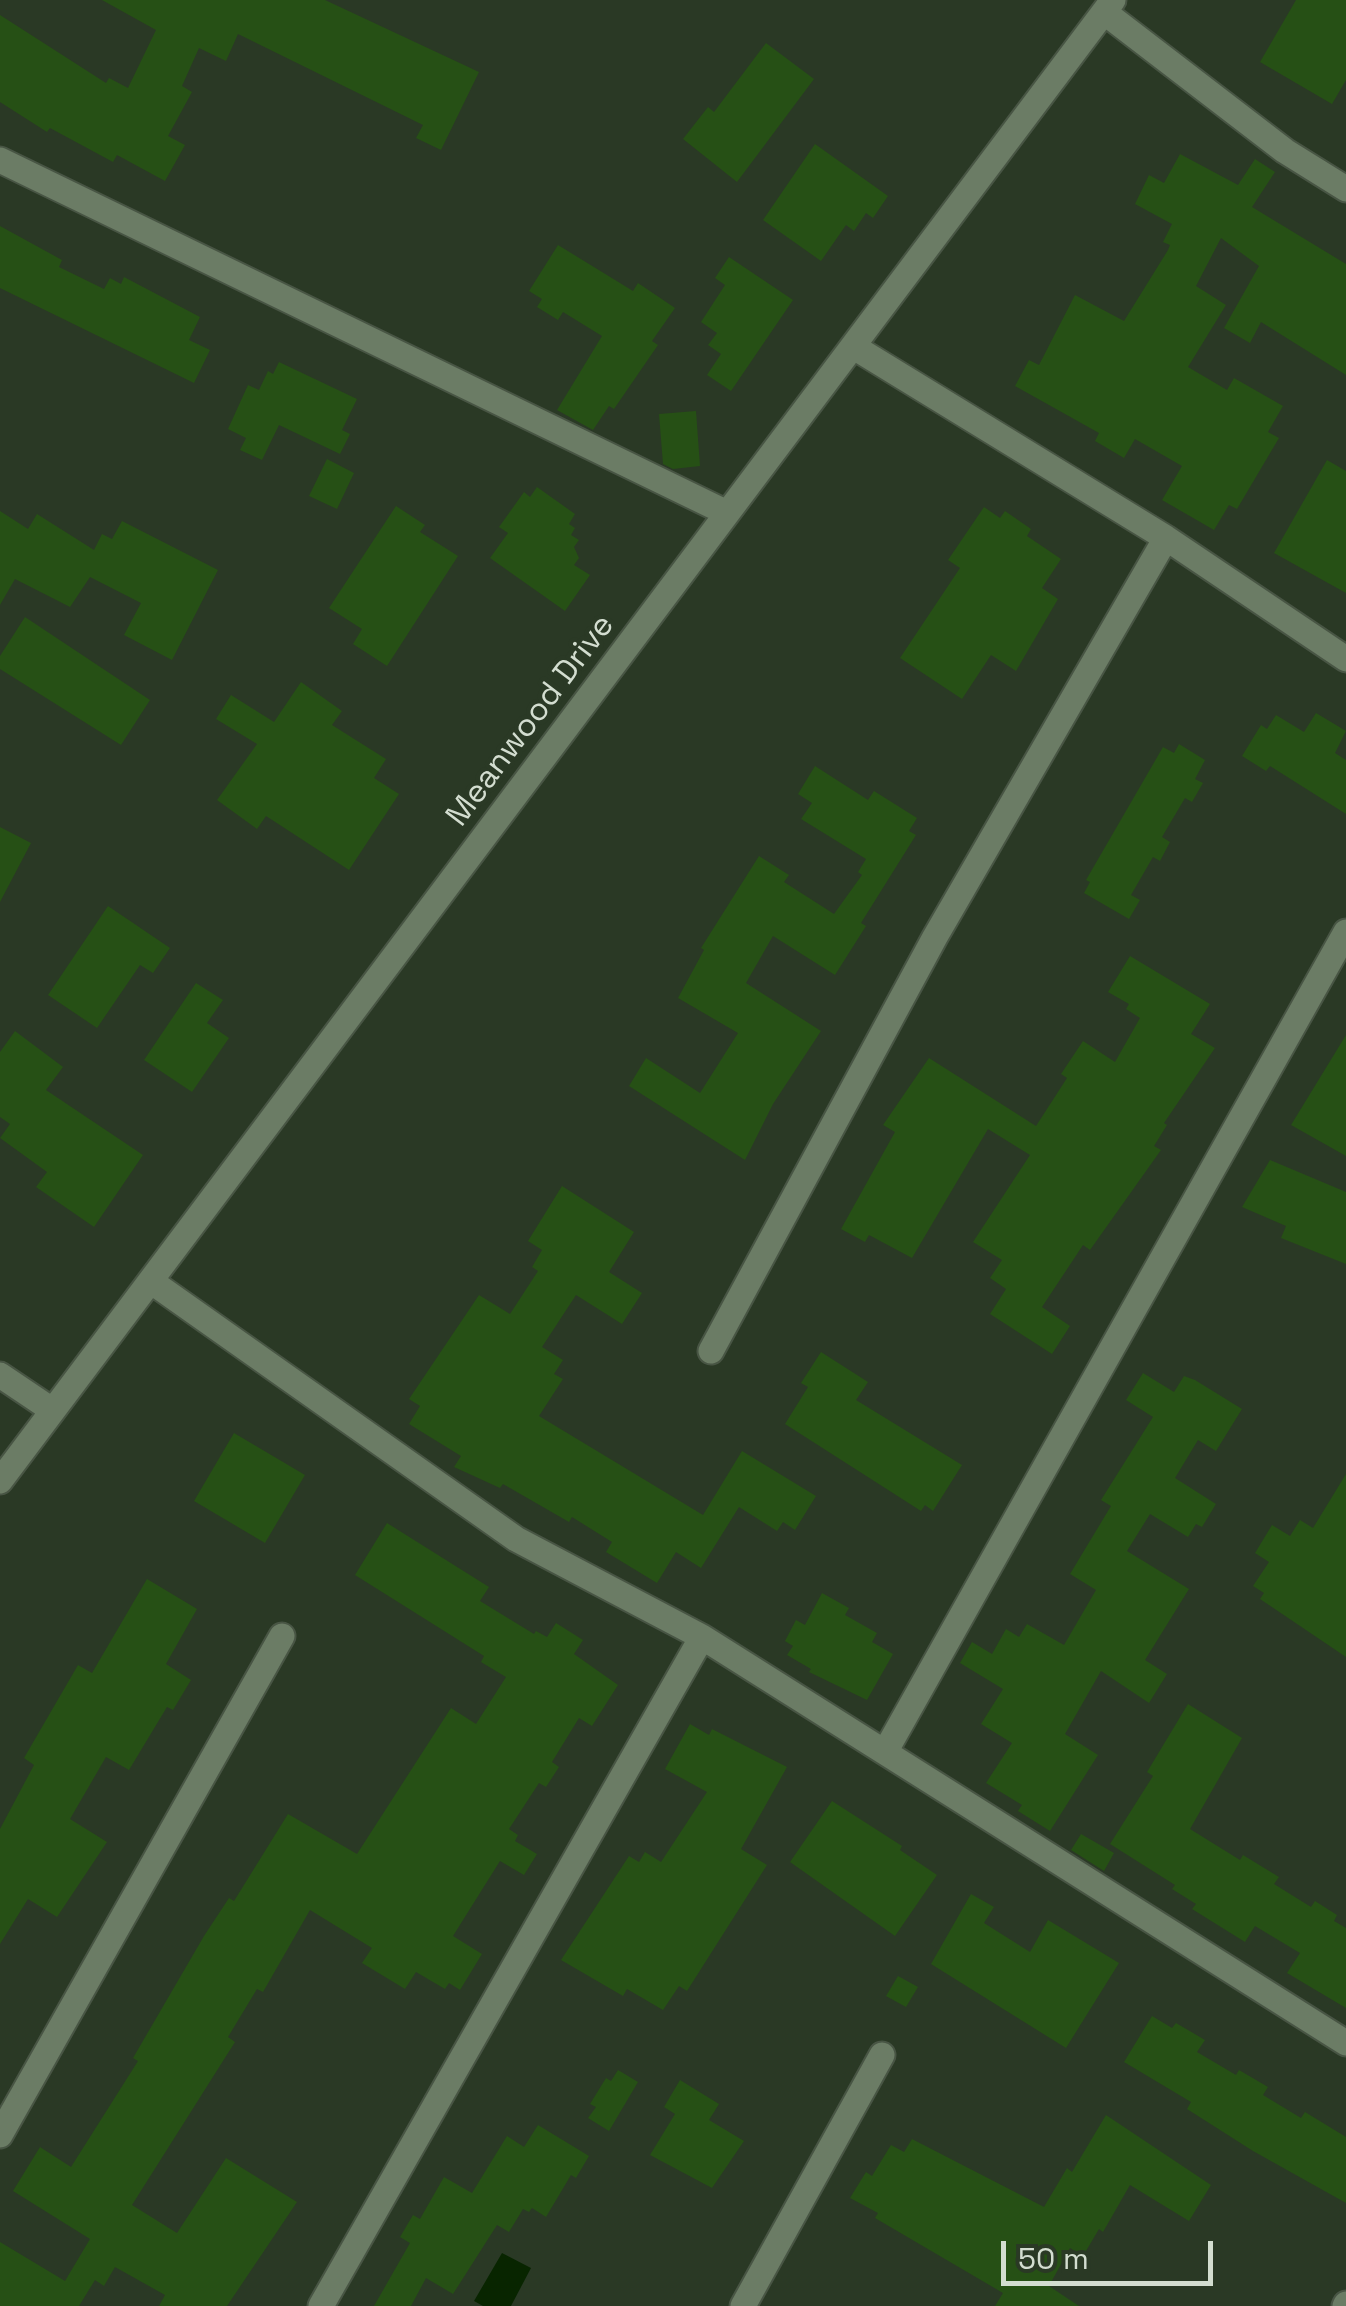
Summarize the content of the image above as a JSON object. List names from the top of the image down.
{
  "streets": {
    "street": ["Meanwood Drive"]
  },
  "scale_bar": "50 m"
}
